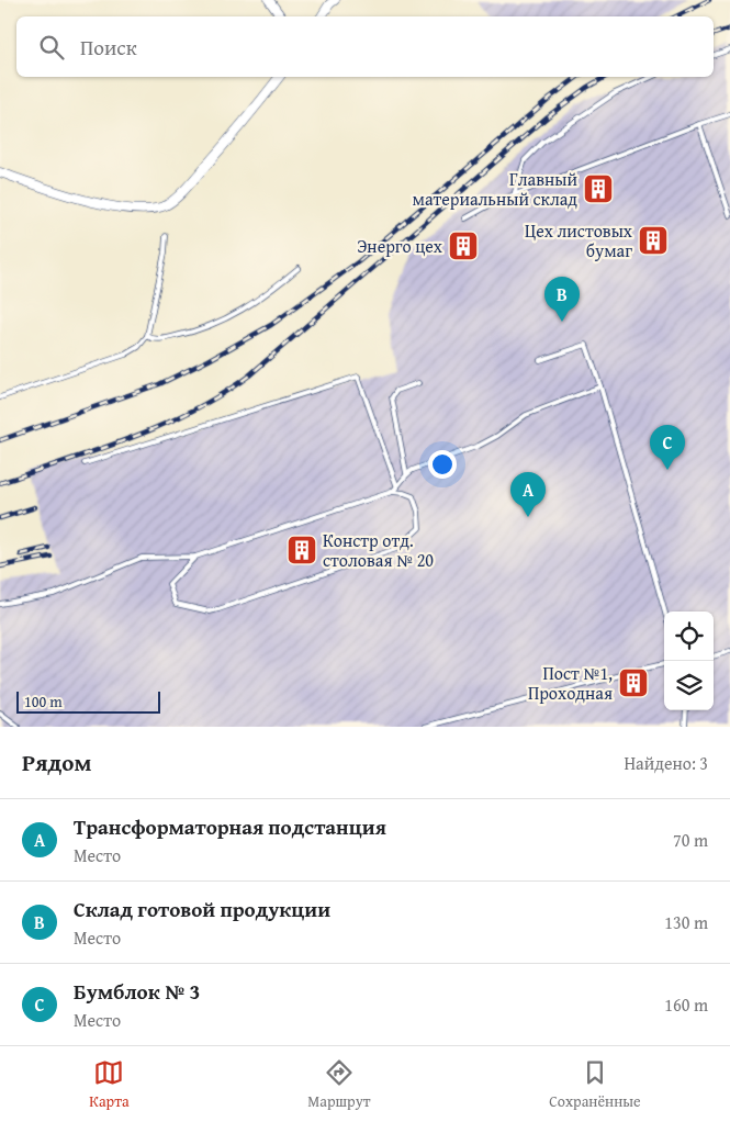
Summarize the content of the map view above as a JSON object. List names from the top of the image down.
{
  "places": {
    "building": [
      "Главный материальный склад",
      "Цех листовых бумаг",
      "Энерго цех",
      "Констр отд. столовая № 20",
      "Пост №1, Проходная"
    ]
  },
  "scale_bar": "100 m",
  "page": {
    "search": "Поиск",
    "pins": ["B", "C", "A"],
    "scale": "100 m",
    "heading": ["Рядом", "Найдено: 3"],
    "list": [
      {
        "mark": "A",
        "name": "Трансформаторная подстанция",
        "note": "Место",
        "value": "70 m"
      },
      {
        "mark": "B",
        "name": "Склад готовой продукции",
        "note": "Место",
        "value": "130 m"
      },
      {
        "mark": "C",
        "name": "Бумблок № 3",
        "note": "Место",
        "value": "160 m"
      }
    ],
    "nav": ["Карта", "Маршрут", "Сохранённые"]
  }
}
